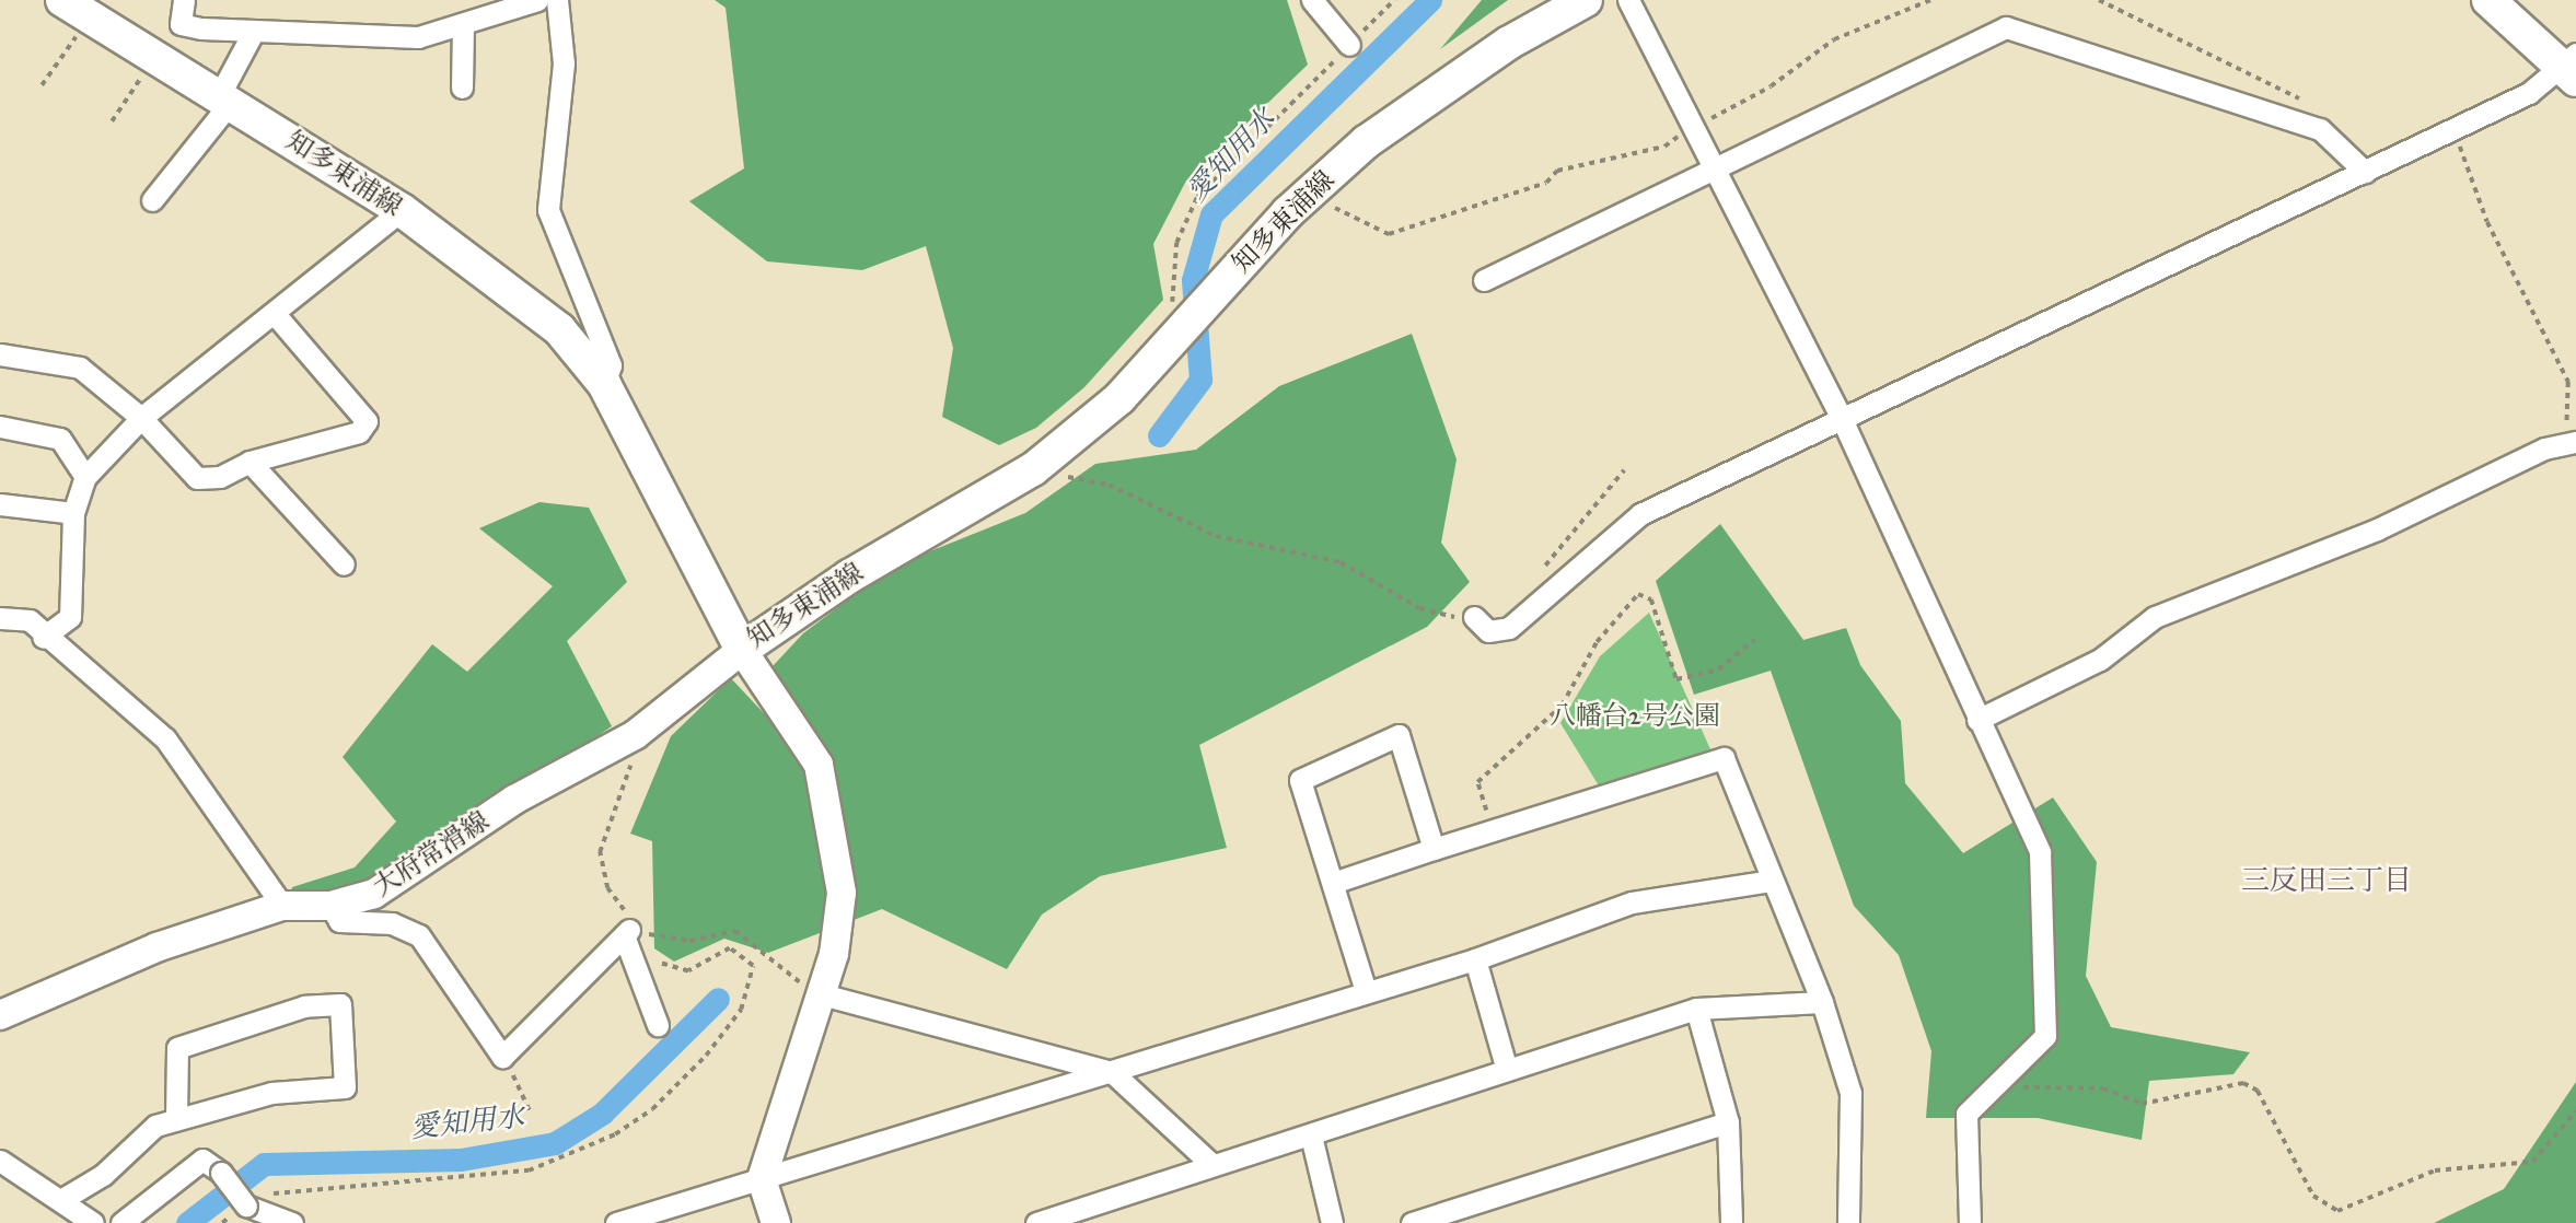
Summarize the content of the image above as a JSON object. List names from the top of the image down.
{
  "streets": {
    "main road": ["知多東浦線", "大府常滑線"]
  },
  "crossings": [
    ["知多東浦線", "大府常滑線"]
  ],
  "districts": ["三反田三丁目"],
  "water": ["愛知用水"],
  "parks": ["八幡台2号公園"]
}
